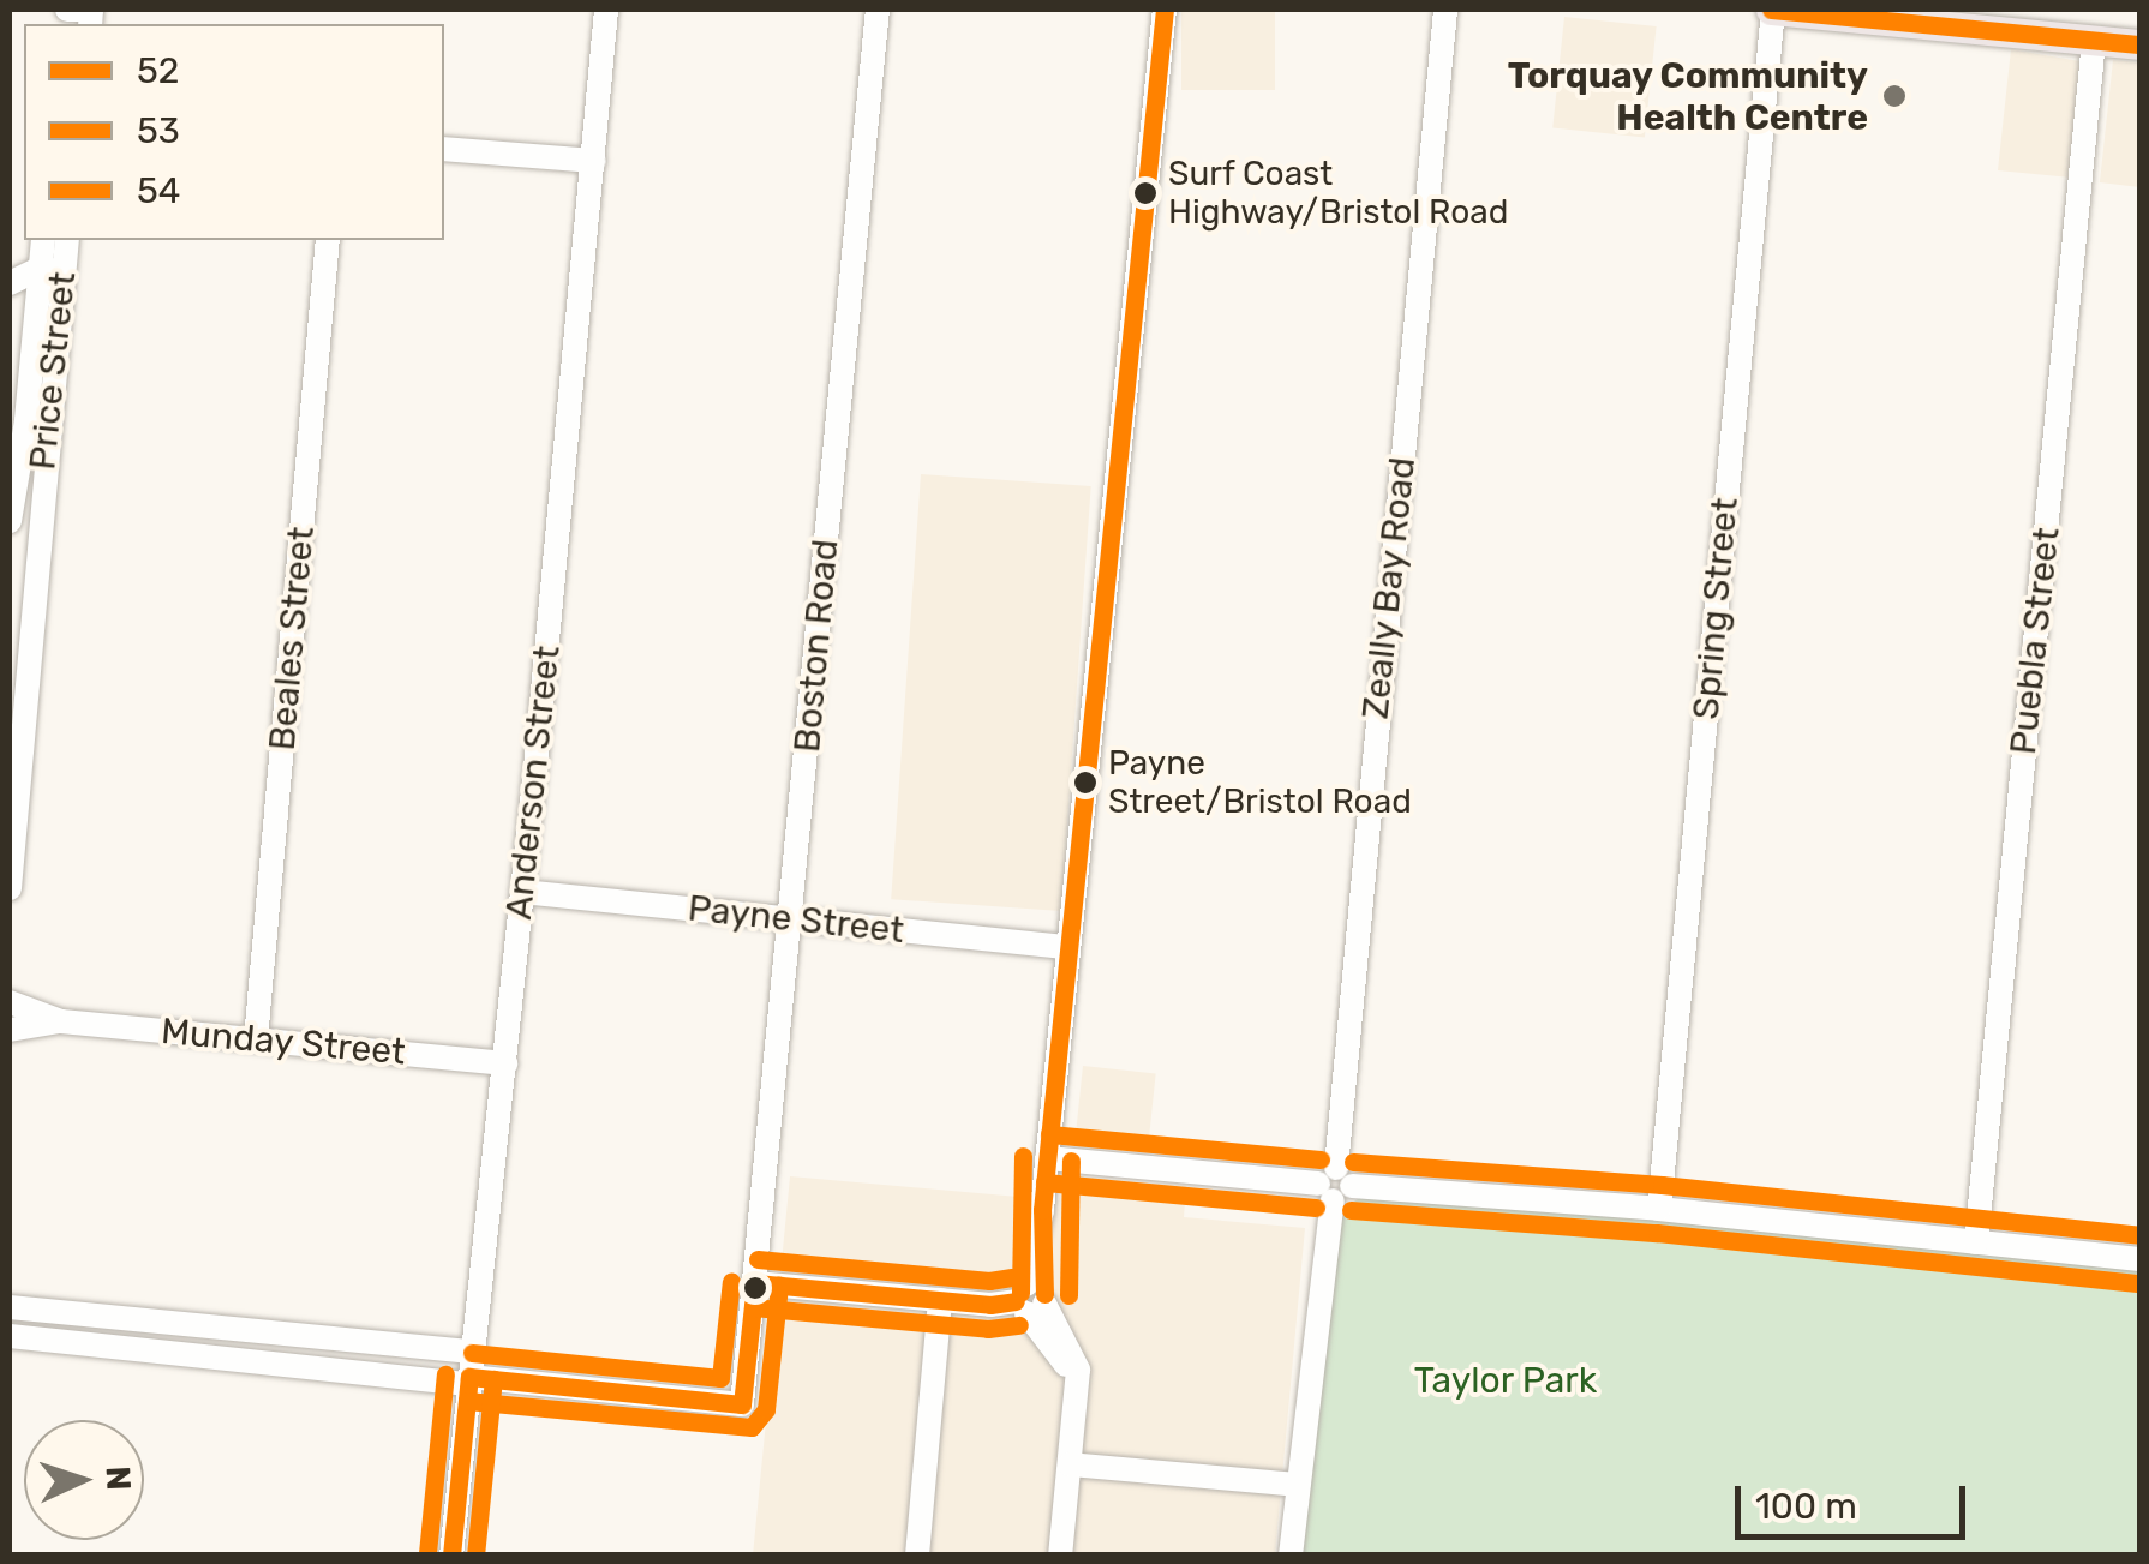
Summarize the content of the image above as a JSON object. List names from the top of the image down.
{
  "streets": {
    "street": [
      "Price Street",
      "Zeally Bay Road",
      "Spring Street",
      "Beales Street",
      "Puebla Street",
      "Boston Road",
      "Anderson Street",
      "Payne Street",
      "Munday Street"
    ]
  },
  "crossings": [
    ["Beales Street", "Munday Street"],
    ["Boston Road", "Anderson Street"],
    ["Boston Road", "Payne Street"],
    ["Anderson Street", "Payne Street"],
    ["Anderson Street", "Munday Street"]
  ],
  "parks": ["Taylor Park"],
  "places": ["Torquay Community Health Centre", "Surf Coast Highway/Bristol Road", "Payne Street/Bristol Road"],
  "lines": ["transit line 52", "transit line 54", "transit line 53"],
  "legend": ["52", "53", "54"],
  "scale_bar": "100 m",
  "north": "right"
}
